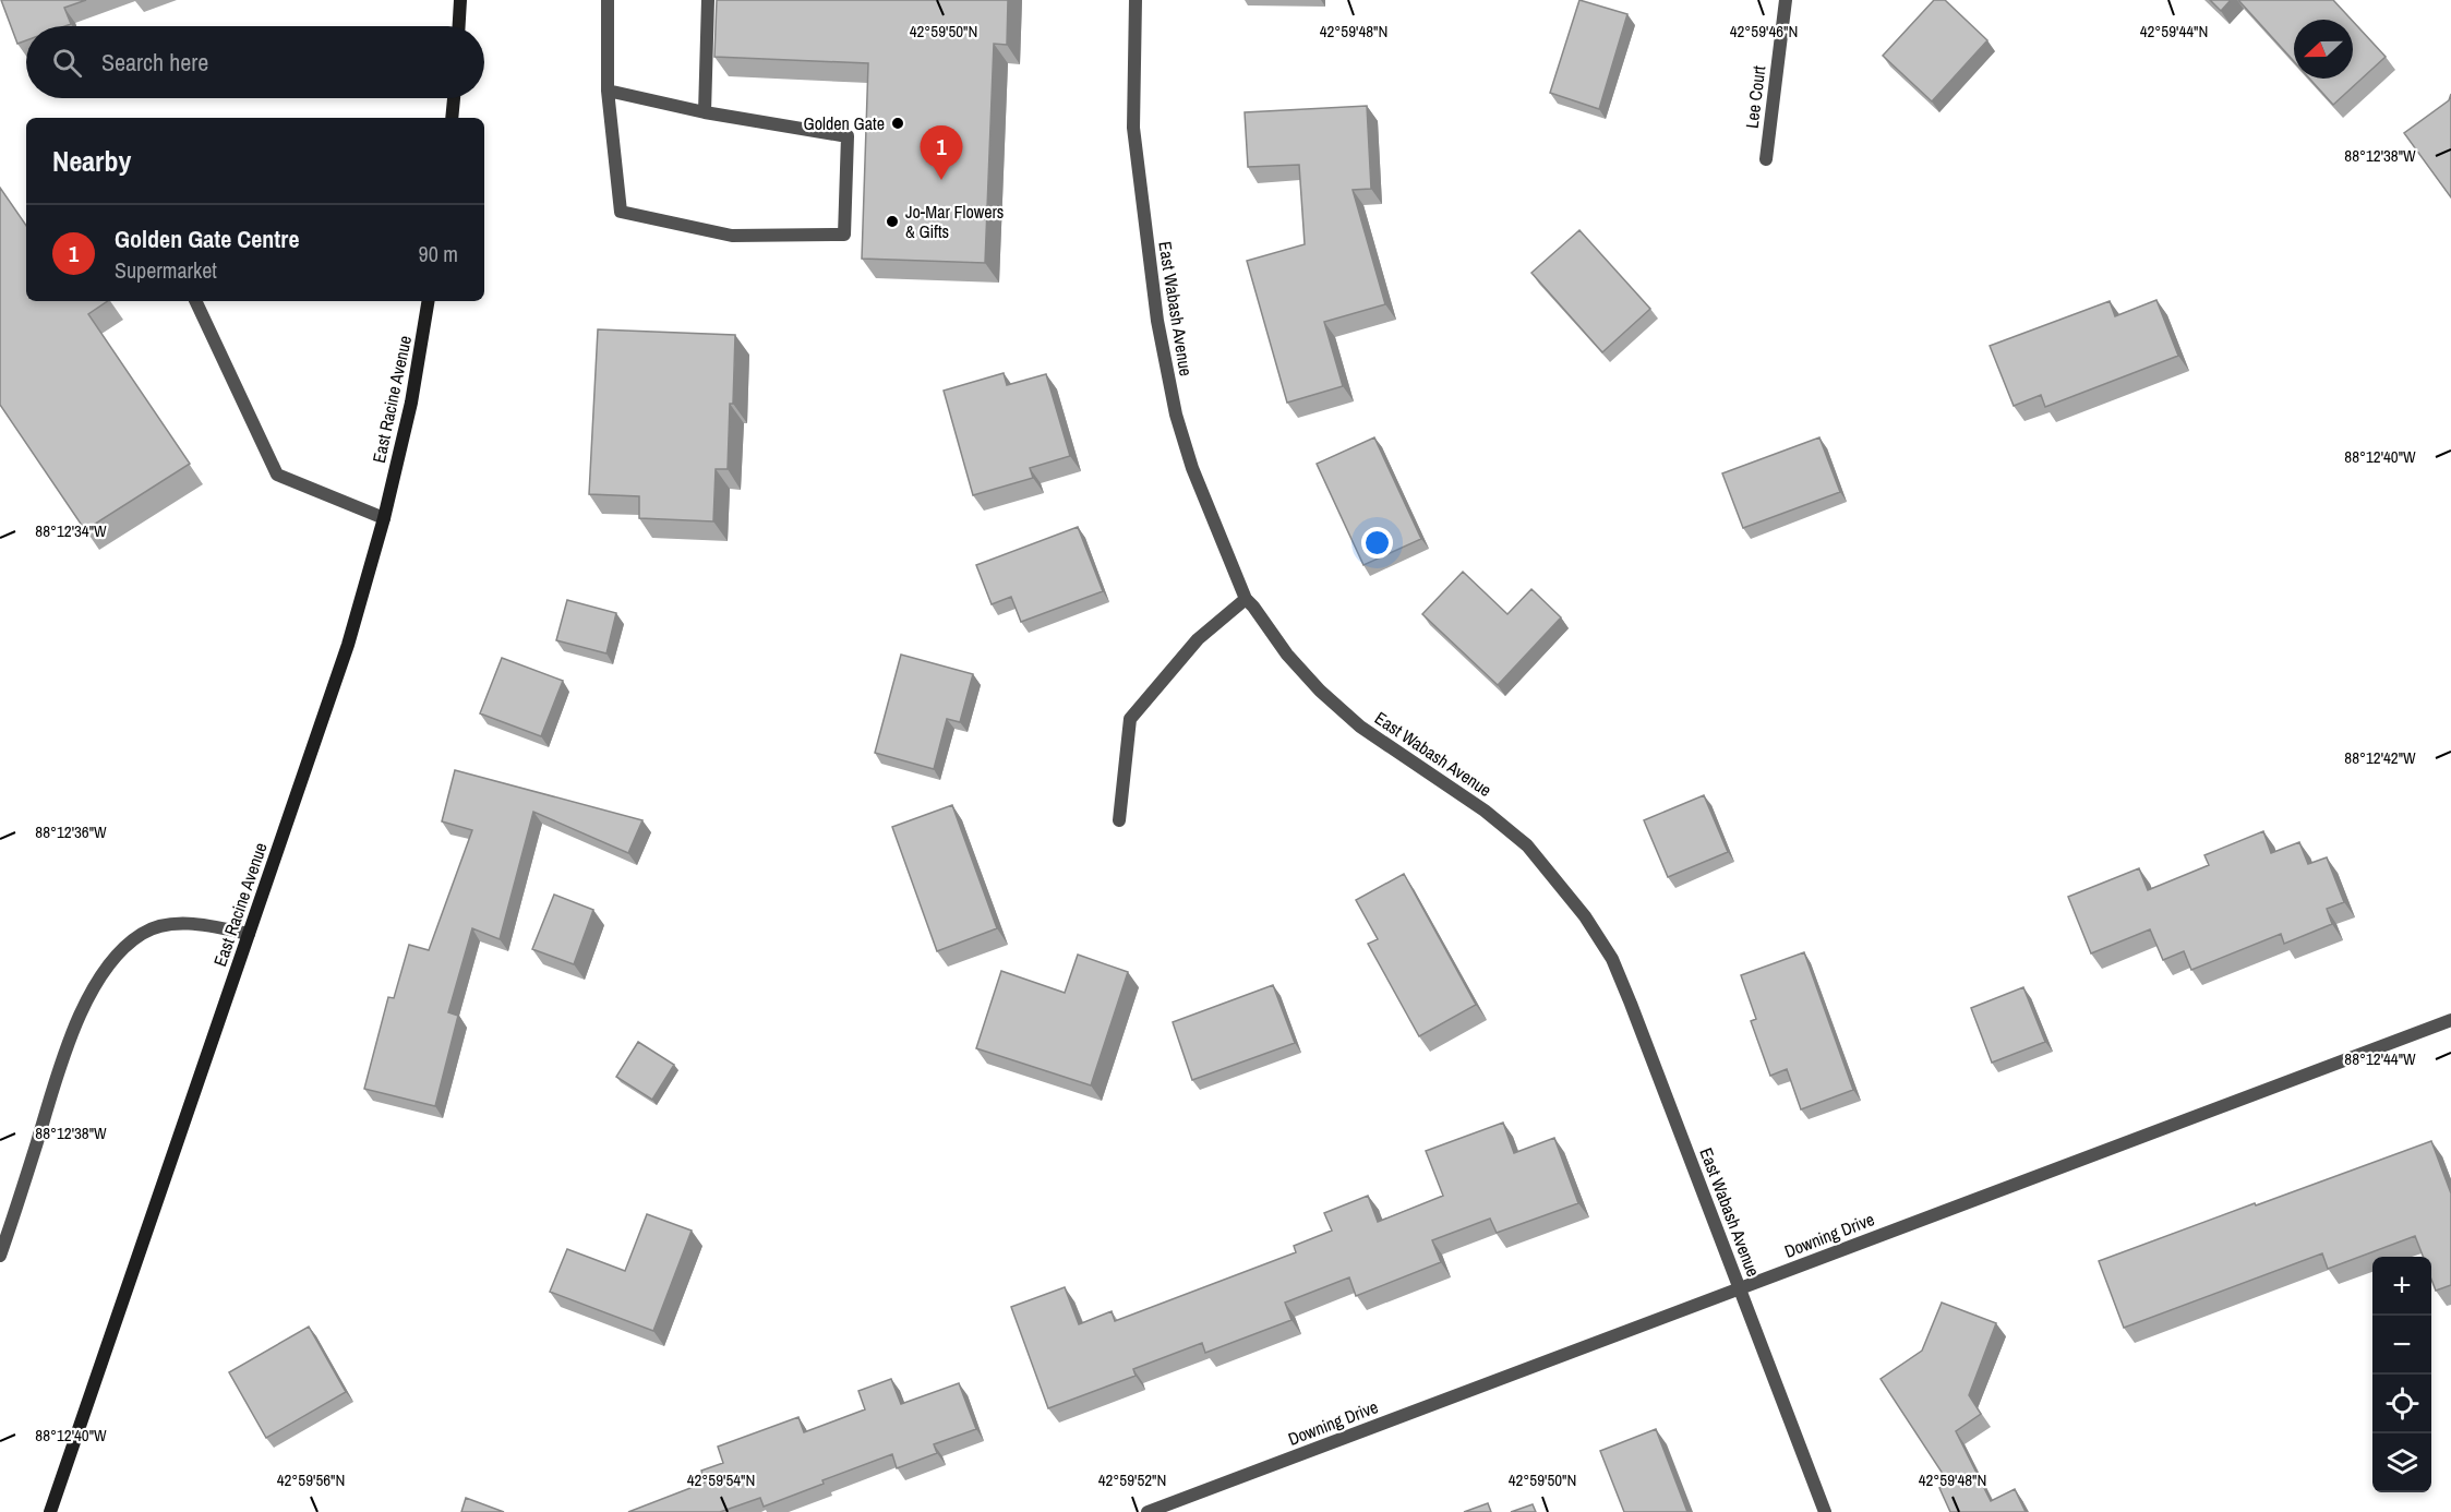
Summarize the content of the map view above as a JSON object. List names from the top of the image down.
{
  "streets": {
    "main road": ["East Racine Avenue"],
    "street": ["Lee Court", "East Wabash Avenue", "Downing Drive"]
  },
  "crossings": [
    ["East Wabash Avenue", "Downing Drive"]
  ],
  "places": ["Golden Gate", "Jo-Mar Flowers & Gifts"],
  "north": "left",
  "page": {
    "search": "Search here",
    "heading": "Nearby",
    "pins": "1",
    "list": [
      {
        "mark": "1",
        "name": "Golden Gate Centre",
        "note": "Supermarket",
        "value": "90 m"
      }
    ],
    "map_buttons": ["+", "−"]
  },
  "coordinates": [
    "42°59'50\"N",
    "42°59'48\"N",
    "42°59'46\"N",
    "42°59'44\"N",
    "88°12'38\"W",
    "88°12'40\"W",
    "88°12'34\"W",
    "88°12'42\"W",
    "88°12'36\"W",
    "88°12'44\"W",
    "42°59'56\"N",
    "42°59'54\"N",
    "42°59'52\"N"
  ]
}
